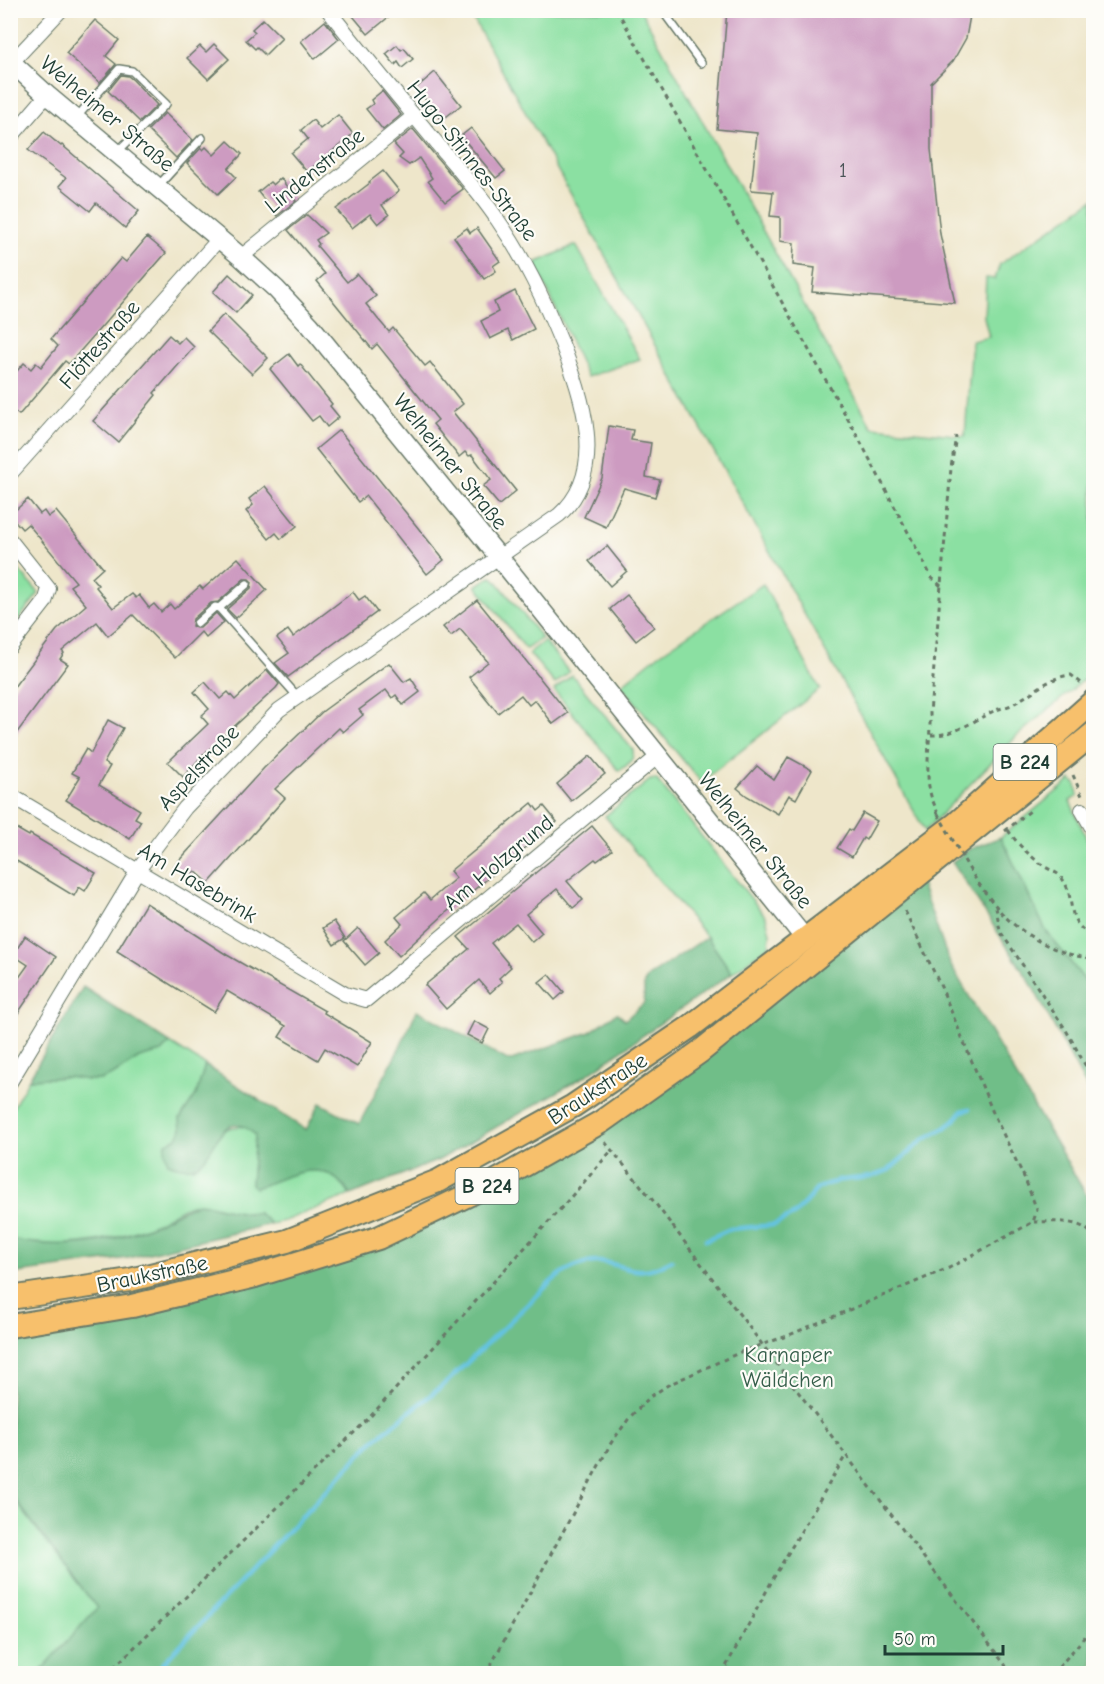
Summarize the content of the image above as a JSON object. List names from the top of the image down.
{
  "streets": {
    "main road": ["B 224", "Braukstraße"],
    "street": [
      "Welheimer Straße",
      "Hugo-Stinnes-Straße",
      "Lindenstraße",
      "Flöttestraße",
      "Aspelstraße",
      "Am Holzgrund",
      "Am Hasebrink"
    ]
  },
  "crossings": [
    ["Welheimer Straße", "Hugo-Stinnes-Straße"],
    ["Welheimer Straße", "Lindenstraße"],
    ["Welheimer Straße", "Flöttestraße"],
    ["Welheimer Straße", "Aspelstraße"],
    ["Welheimer Straße", "Am Holzgrund"],
    ["Welheimer Straße", "Braukstraße"],
    ["Hugo-Stinnes-Straße", "Lindenstraße"],
    ["Hugo-Stinnes-Straße", "Aspelstraße"],
    ["Aspelstraße", "Am Hasebrink"],
    ["Am Holzgrund", "Am Hasebrink"]
  ],
  "parks": ["Karnaper Wäldchen"],
  "house_numbers": ["1"],
  "scale_bar": "50 m"
}
